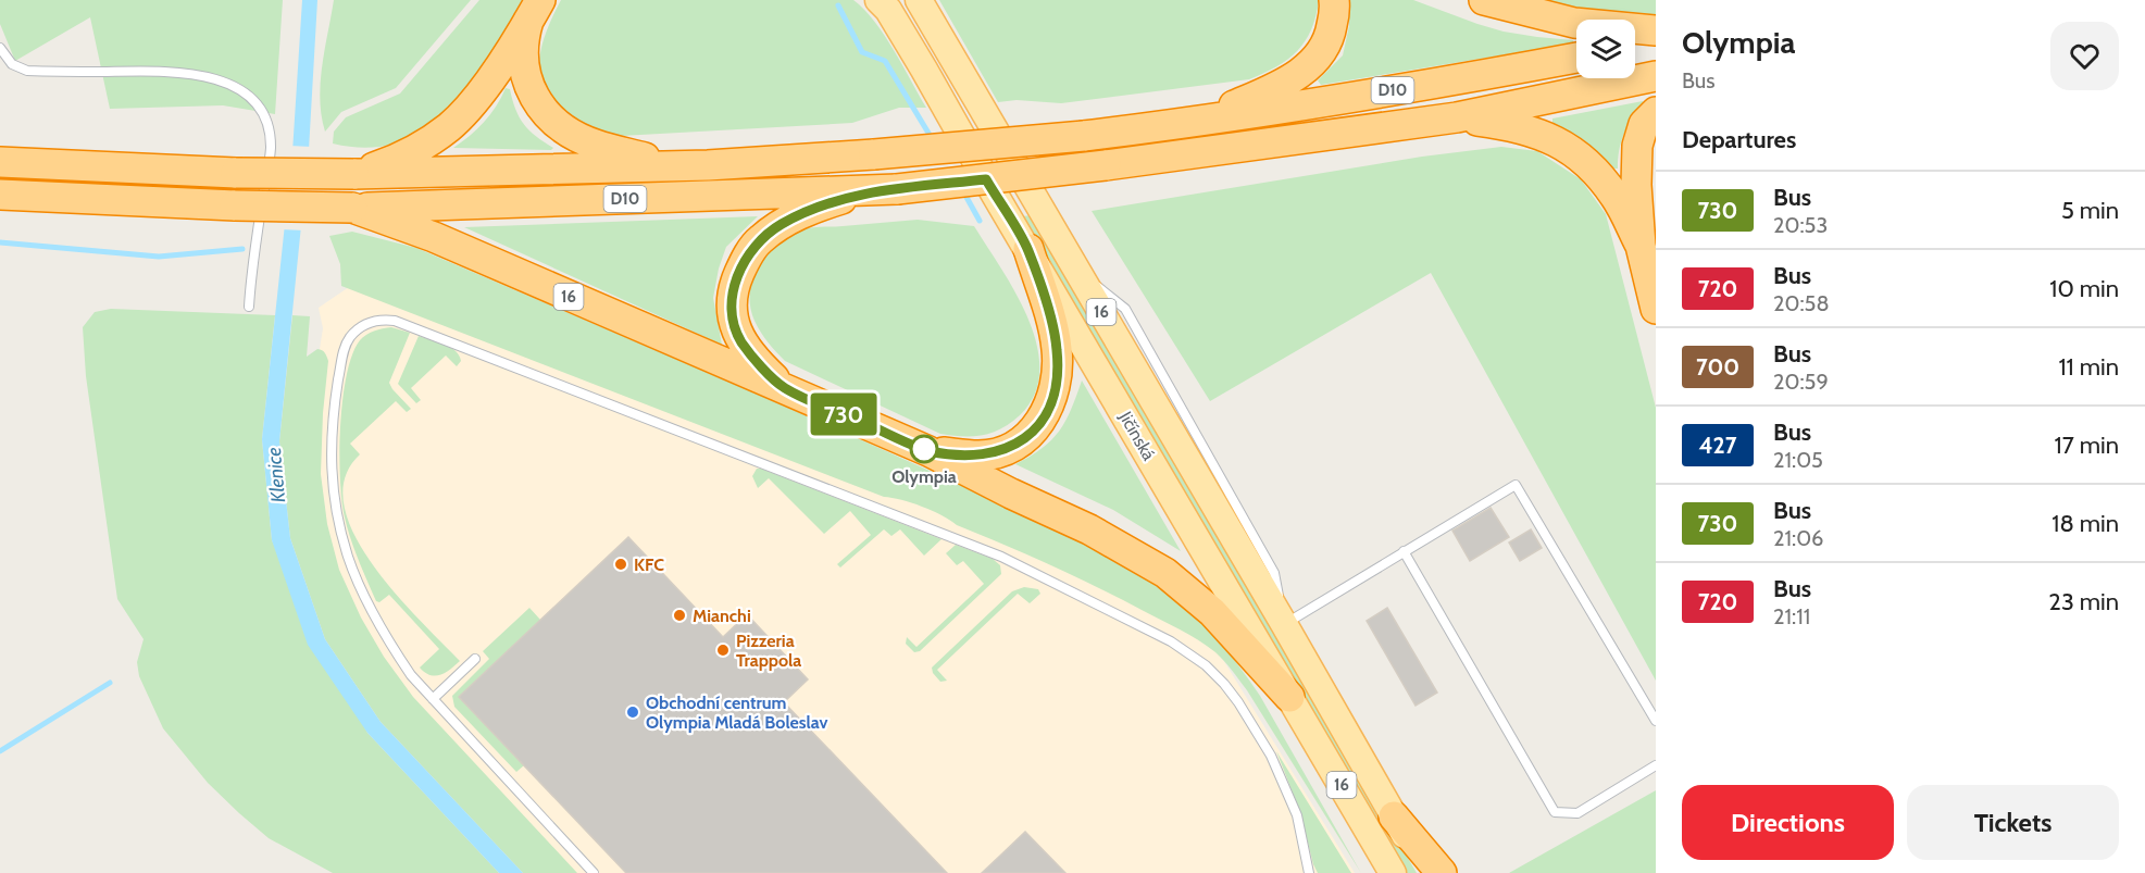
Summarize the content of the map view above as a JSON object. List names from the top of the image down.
{
  "streets": {
    "highway": ["D10", "16"],
    "main road": ["Jičínská"]
  },
  "crossings": [
    ["D10", "16"],
    ["16", "Jičínská"]
  ],
  "water": ["Klenice"],
  "places": [
    "Olympia",
    "KFC",
    "Mianchi",
    "Pizzeria Trappola",
    "Obchodní centrum Olympia Mladá Boleslav"
  ],
  "lines": ["bus line 730"],
  "page": {
    "on_map": "730",
    "heading": [
      ["Olympia", "Bus"],
      "Departures"
    ],
    "list": [
      {
        "mark": "730",
        "name": "Bus",
        "note": "20:53",
        "value": "5 min"
      },
      {
        "mark": "720",
        "name": "Bus",
        "note": "20:58",
        "value": "10 min"
      },
      {
        "mark": "700",
        "name": "Bus",
        "note": "20:59",
        "value": "11 min"
      },
      {
        "mark": "427",
        "name": "Bus",
        "note": "21:05",
        "value": "17 min"
      },
      {
        "mark": "730",
        "name": "Bus",
        "note": "21:06",
        "value": "18 min"
      },
      {
        "mark": "720",
        "name": "Bus",
        "note": "21:11",
        "value": "23 min"
      }
    ],
    "buttons": ["Directions", "Tickets"]
  }
}
